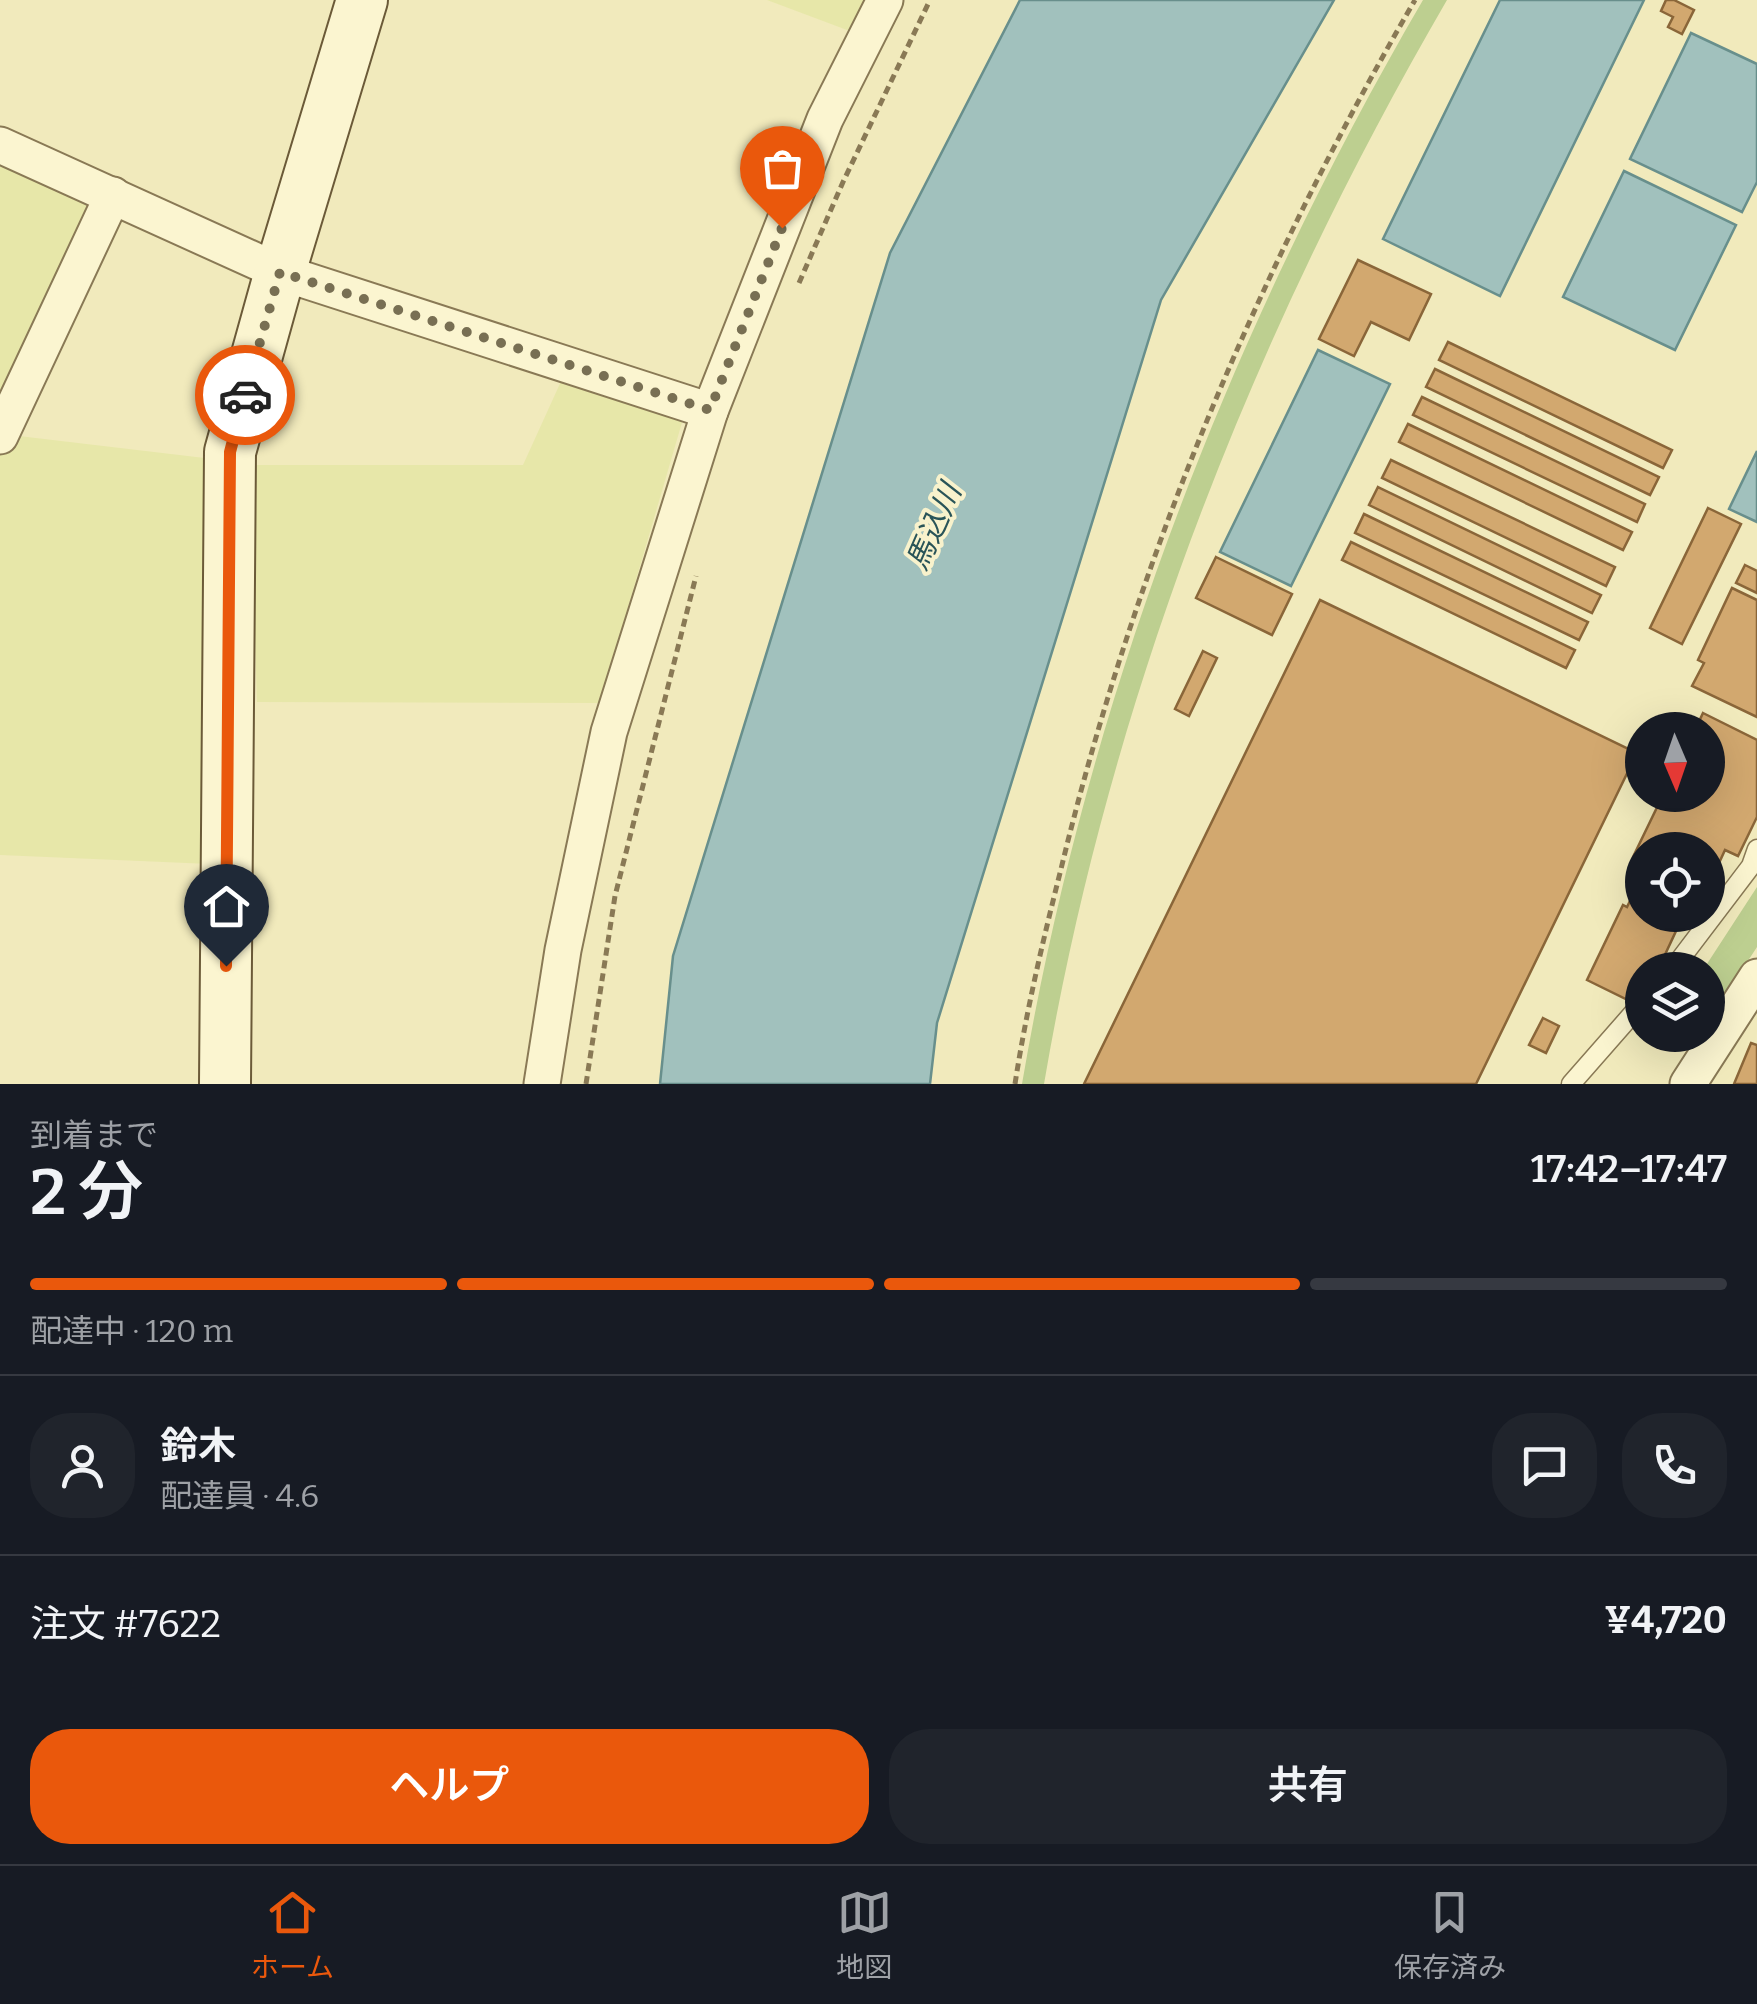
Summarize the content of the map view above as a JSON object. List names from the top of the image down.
{
  "water": ["馬込川"],
  "north": "bottom",
  "page": {
    "heading": ["2 分", "到着まで", "17:42–17:47"],
    "panel": [
      "鈴木",
      "配達員 · 4.6",
      "注文 #7622",
      "¥4,720"
    ],
    "bar": "配達中 · 120 m",
    "buttons": ["ヘルプ", "共有"],
    "tabs": ["ホーム", "地図", "保存済み"]
  }
}
